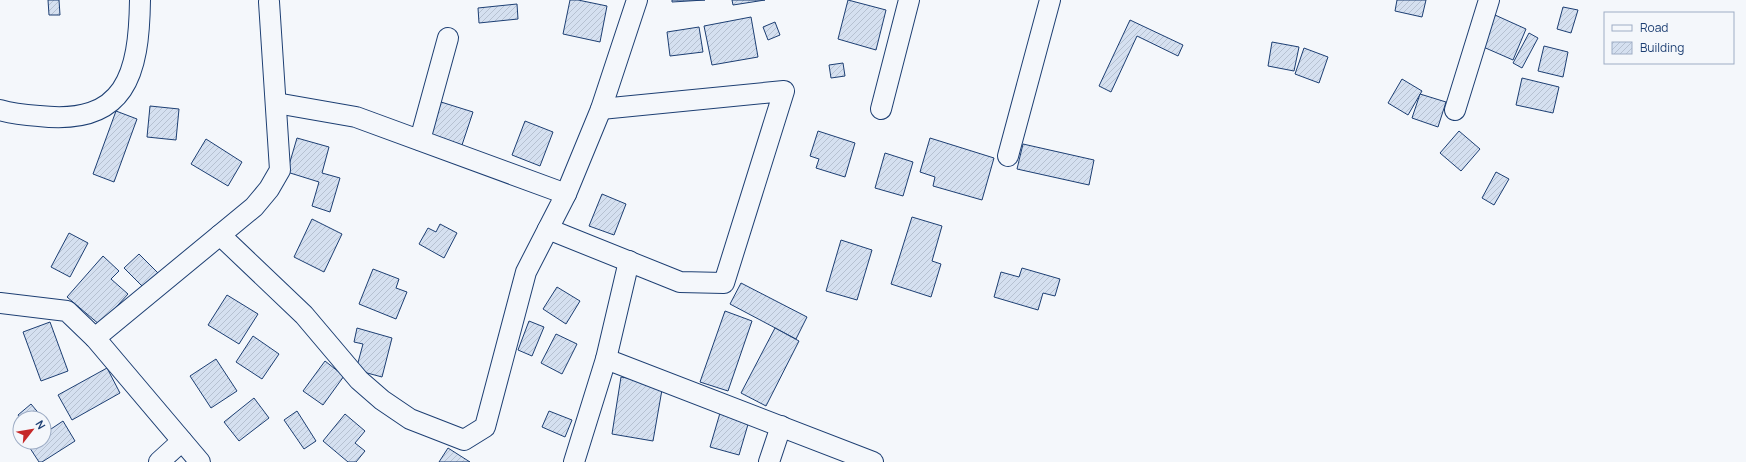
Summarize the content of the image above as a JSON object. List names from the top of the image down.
{
  "legend": ["Road", "Building"],
  "north": "top right"
}
